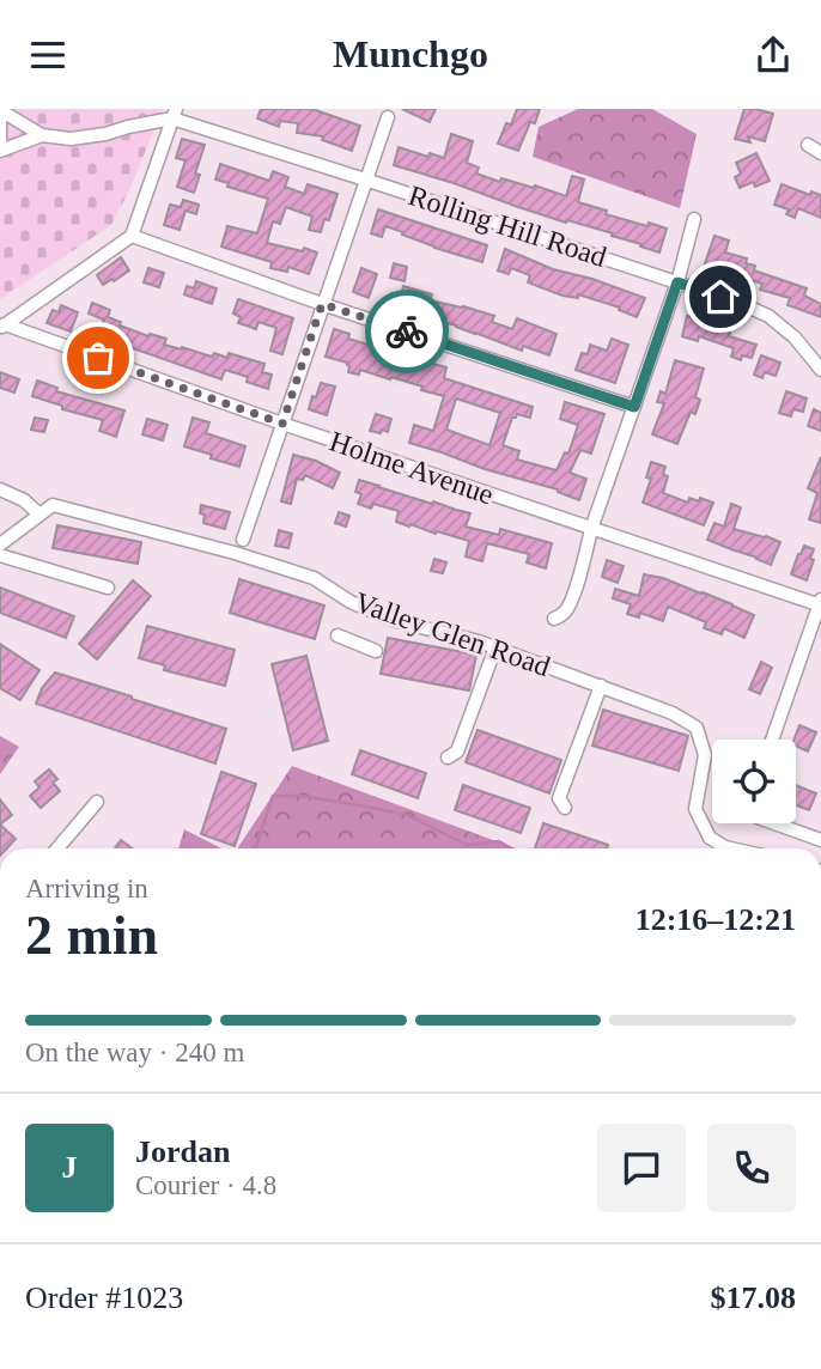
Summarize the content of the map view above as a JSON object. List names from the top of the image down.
{
  "streets": {
    "street": ["Rolling Hill Road", "Holme Avenue", "Valley Glen Road"]
  },
  "page": {
    "header": "Munchgo",
    "heading": ["2 min", "Arriving in", "12:16–12:21"],
    "panel": [
      "Jordan",
      "Courier · 4.8",
      "Order #1023",
      "$17.08"
    ],
    "bar": "On the way · 240 m",
    "round": "J"
  }
}
